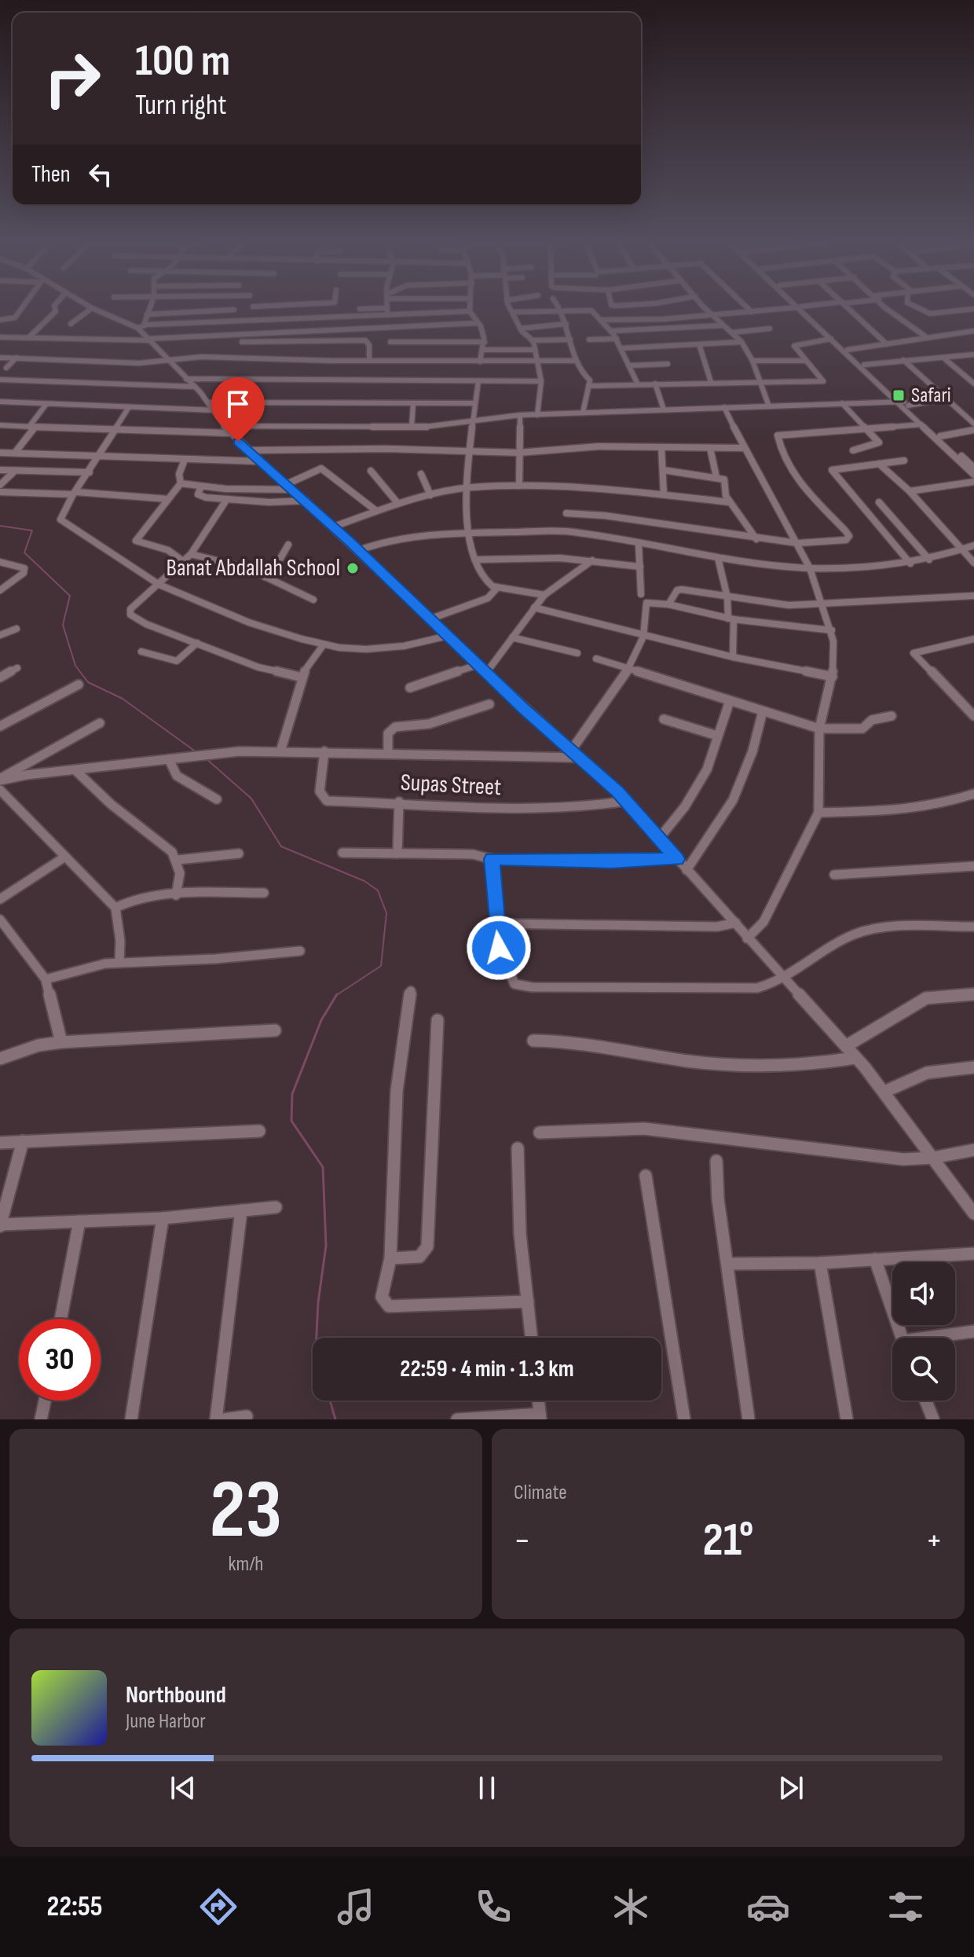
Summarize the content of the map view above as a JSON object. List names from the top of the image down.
{
  "streets": {
    "street": ["Supas Street"]
  },
  "places": {
    "transit": ["Safari"],
    "other": ["Banat Abdallah School"]
  },
  "page": {
    "turn": ["100 m", "Turn right"],
    "then": "Then",
    "limit": "30",
    "trip": "22:59 · 4 min · 1.3 km",
    "tile": [
      ["23", "km/h"],
      "Climate"
    ],
    "heat": ["−", "21°", "+"],
    "song": ["Northbound", "June Harbor"],
    "tabs": "22:55"
  }
}
